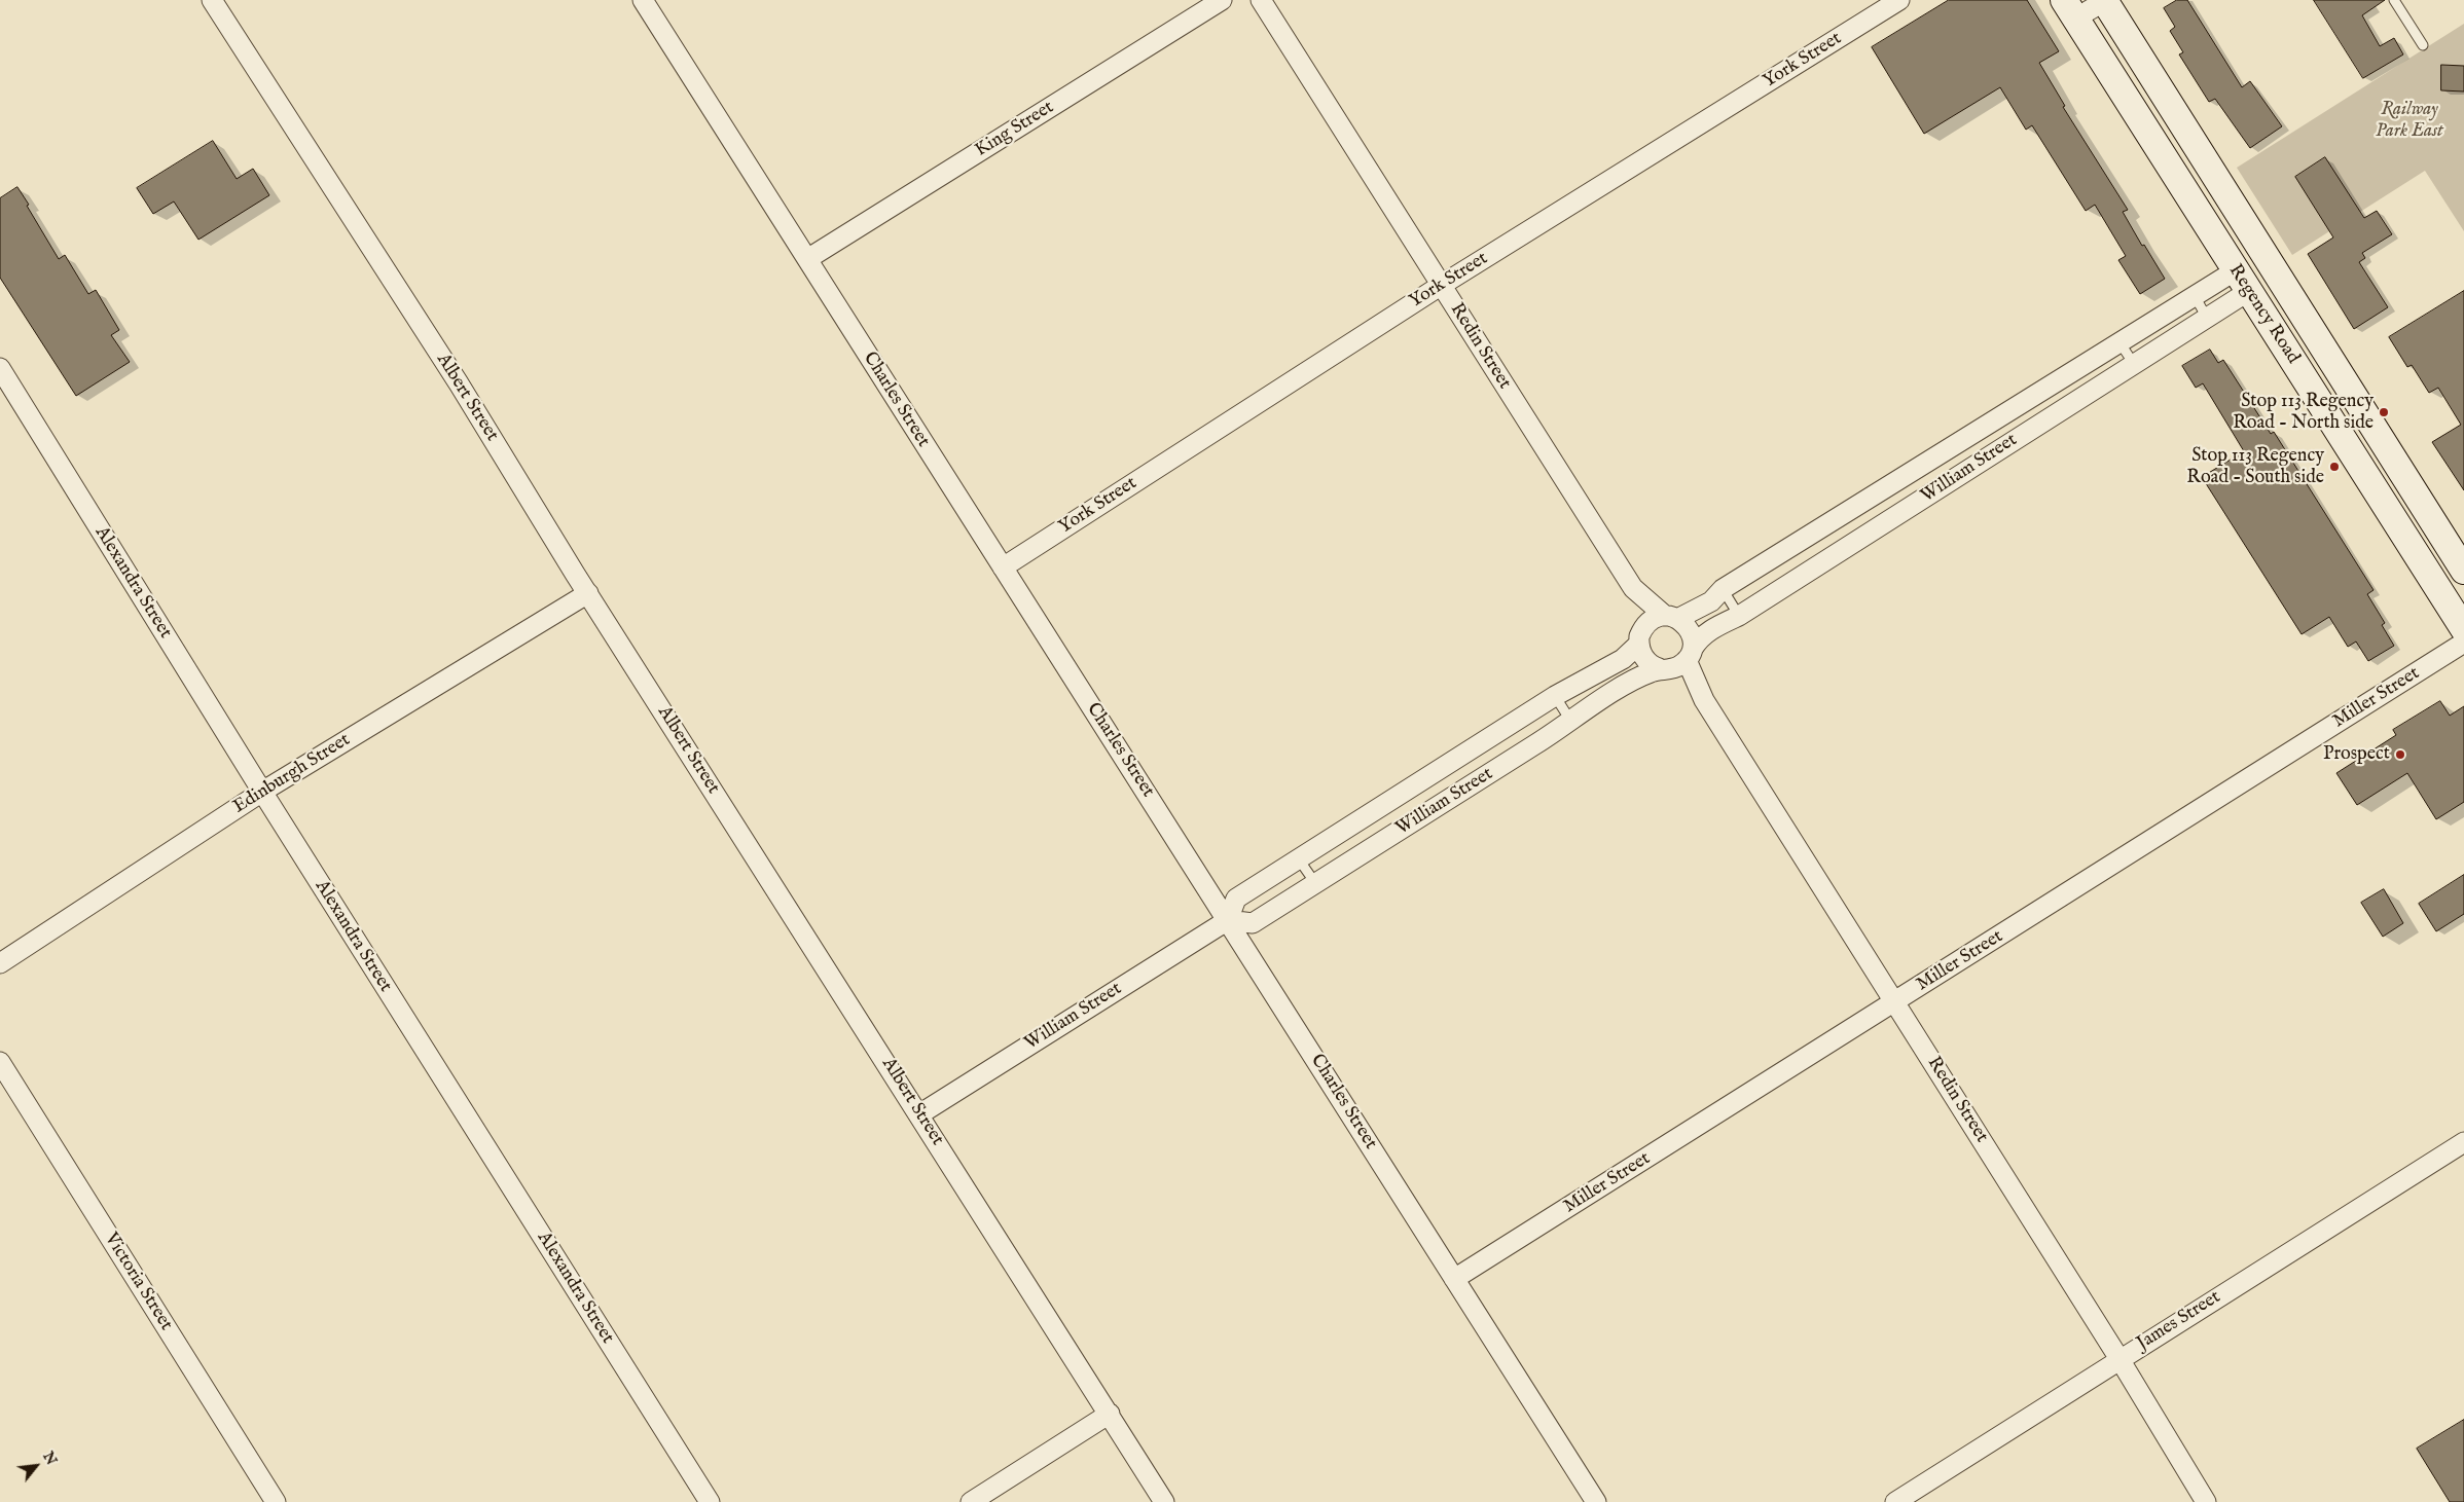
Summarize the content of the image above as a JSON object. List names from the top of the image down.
{
  "streets": {
    "main road": ["Regency Road"],
    "street": [
      "York Street",
      "King Street",
      "Redin Street",
      "Albert Street",
      "Charles Street",
      "William Street",
      "Alexandra Street",
      "Miller Street",
      "Edinburgh Street",
      "Victoria Street",
      "James Street"
    ]
  },
  "crossings": [
    ["York Street", "Redin Street"],
    ["York Street", "Charles Street"],
    ["King Street", "Charles Street"],
    ["Regency Road", "William Street"],
    ["Redin Street", "William Street"],
    ["Redin Street", "Miller Street"],
    ["Redin Street", "James Street"],
    ["Albert Street", "William Street"],
    ["Albert Street", "Edinburgh Street"],
    ["Charles Street", "William Street"],
    ["Charles Street", "Miller Street"],
    ["Alexandra Street", "Edinburgh Street"]
  ],
  "parks": ["Railway Park East"],
  "places": ["Stop 113 Regency Road - North side", "Stop 113 Regency Road - South side", "Prospect"],
  "north": "top right"
}
